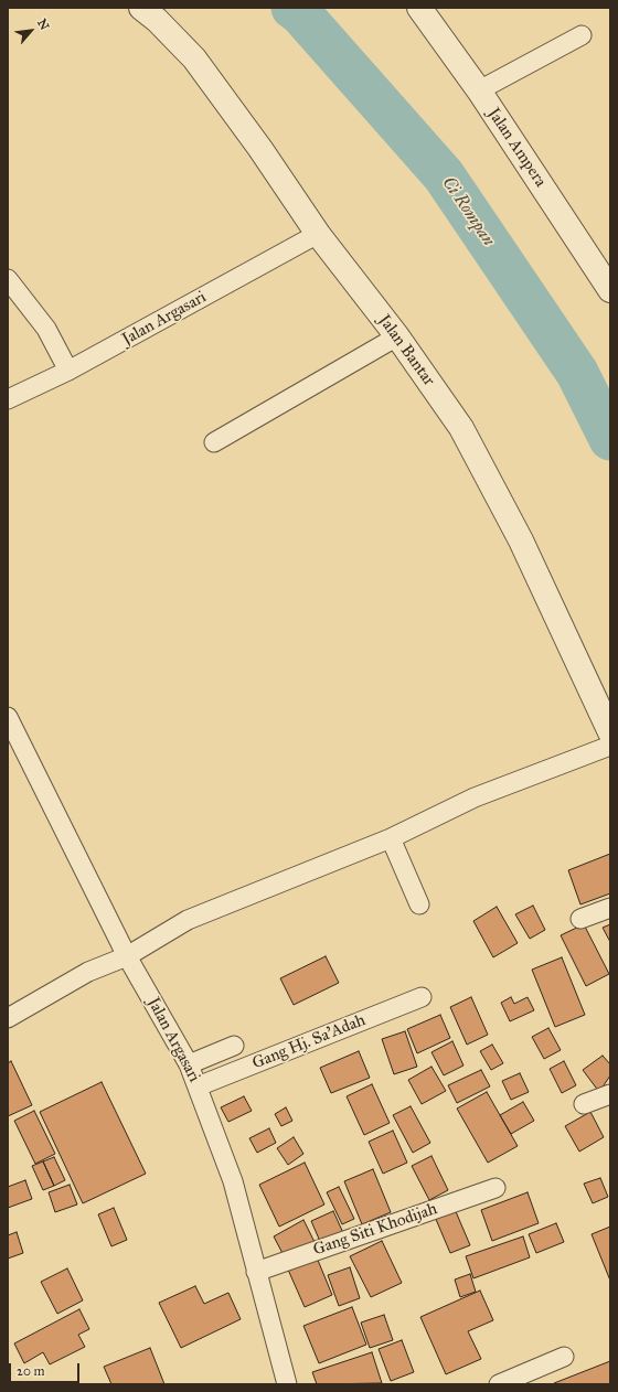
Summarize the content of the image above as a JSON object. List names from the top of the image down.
{
  "streets": {
    "street": [
      "Jalan Ampera",
      "Jalan Argasari",
      "Jalan Bantar",
      "Gang Hj. Sa'Adah",
      "Gang Siti Khodijah"
    ]
  },
  "crossings": [
    ["Jalan Argasari", "Jalan Bantar"],
    ["Jalan Argasari", "Gang Hj. Sa'Adah"],
    ["Jalan Argasari", "Gang Siti Khodijah"]
  ],
  "water": ["Ci Rompan"],
  "scale_bar": "20 m",
  "north": "top right"
}
